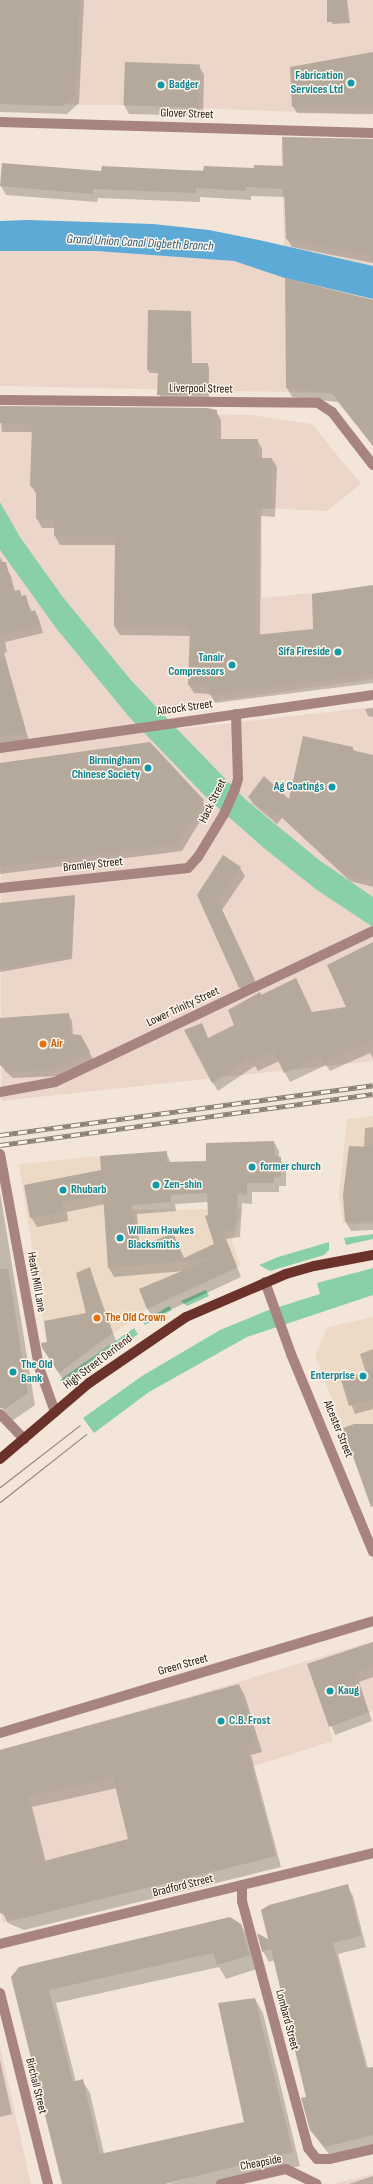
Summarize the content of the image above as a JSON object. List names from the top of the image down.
{
  "streets": {
    "main road": ["High Street Deritend"],
    "street": [
      "Glover Street",
      "Liverpool Street",
      "Allcock Street",
      "Hack Street",
      "Bromley Street",
      "Lower Trinity Street",
      "Heath Mill Lane",
      "Alcester Street",
      "Green Street",
      "Bradford Street",
      "Lombard Street",
      "Birchall Street",
      "Cheapside"
    ]
  },
  "crossings": [
    ["Allcock Street", "Hack Street"],
    ["Hack Street", "Bromley Street"],
    ["Heath Mill Lane", "High Street Deritend"],
    ["High Street Deritend", "Alcester Street"],
    ["Bradford Street", "Lombard Street"]
  ],
  "water": ["Grand Union Canal Digbeth Branch"],
  "places": [
    "Fabrication Services Ltd",
    "Badger",
    "Sifa Fireside",
    "Tanair Compressors",
    "Birmingham Chinese Society",
    "Ag Coatings",
    "Air",
    "former church",
    "Zen-shin",
    "Rhubarb",
    "William Hawkes Blacksmiths",
    "The Old Crown",
    "The Old Bank",
    "Enterprise",
    "Kaug",
    "C.B. Frost"
  ]
}
